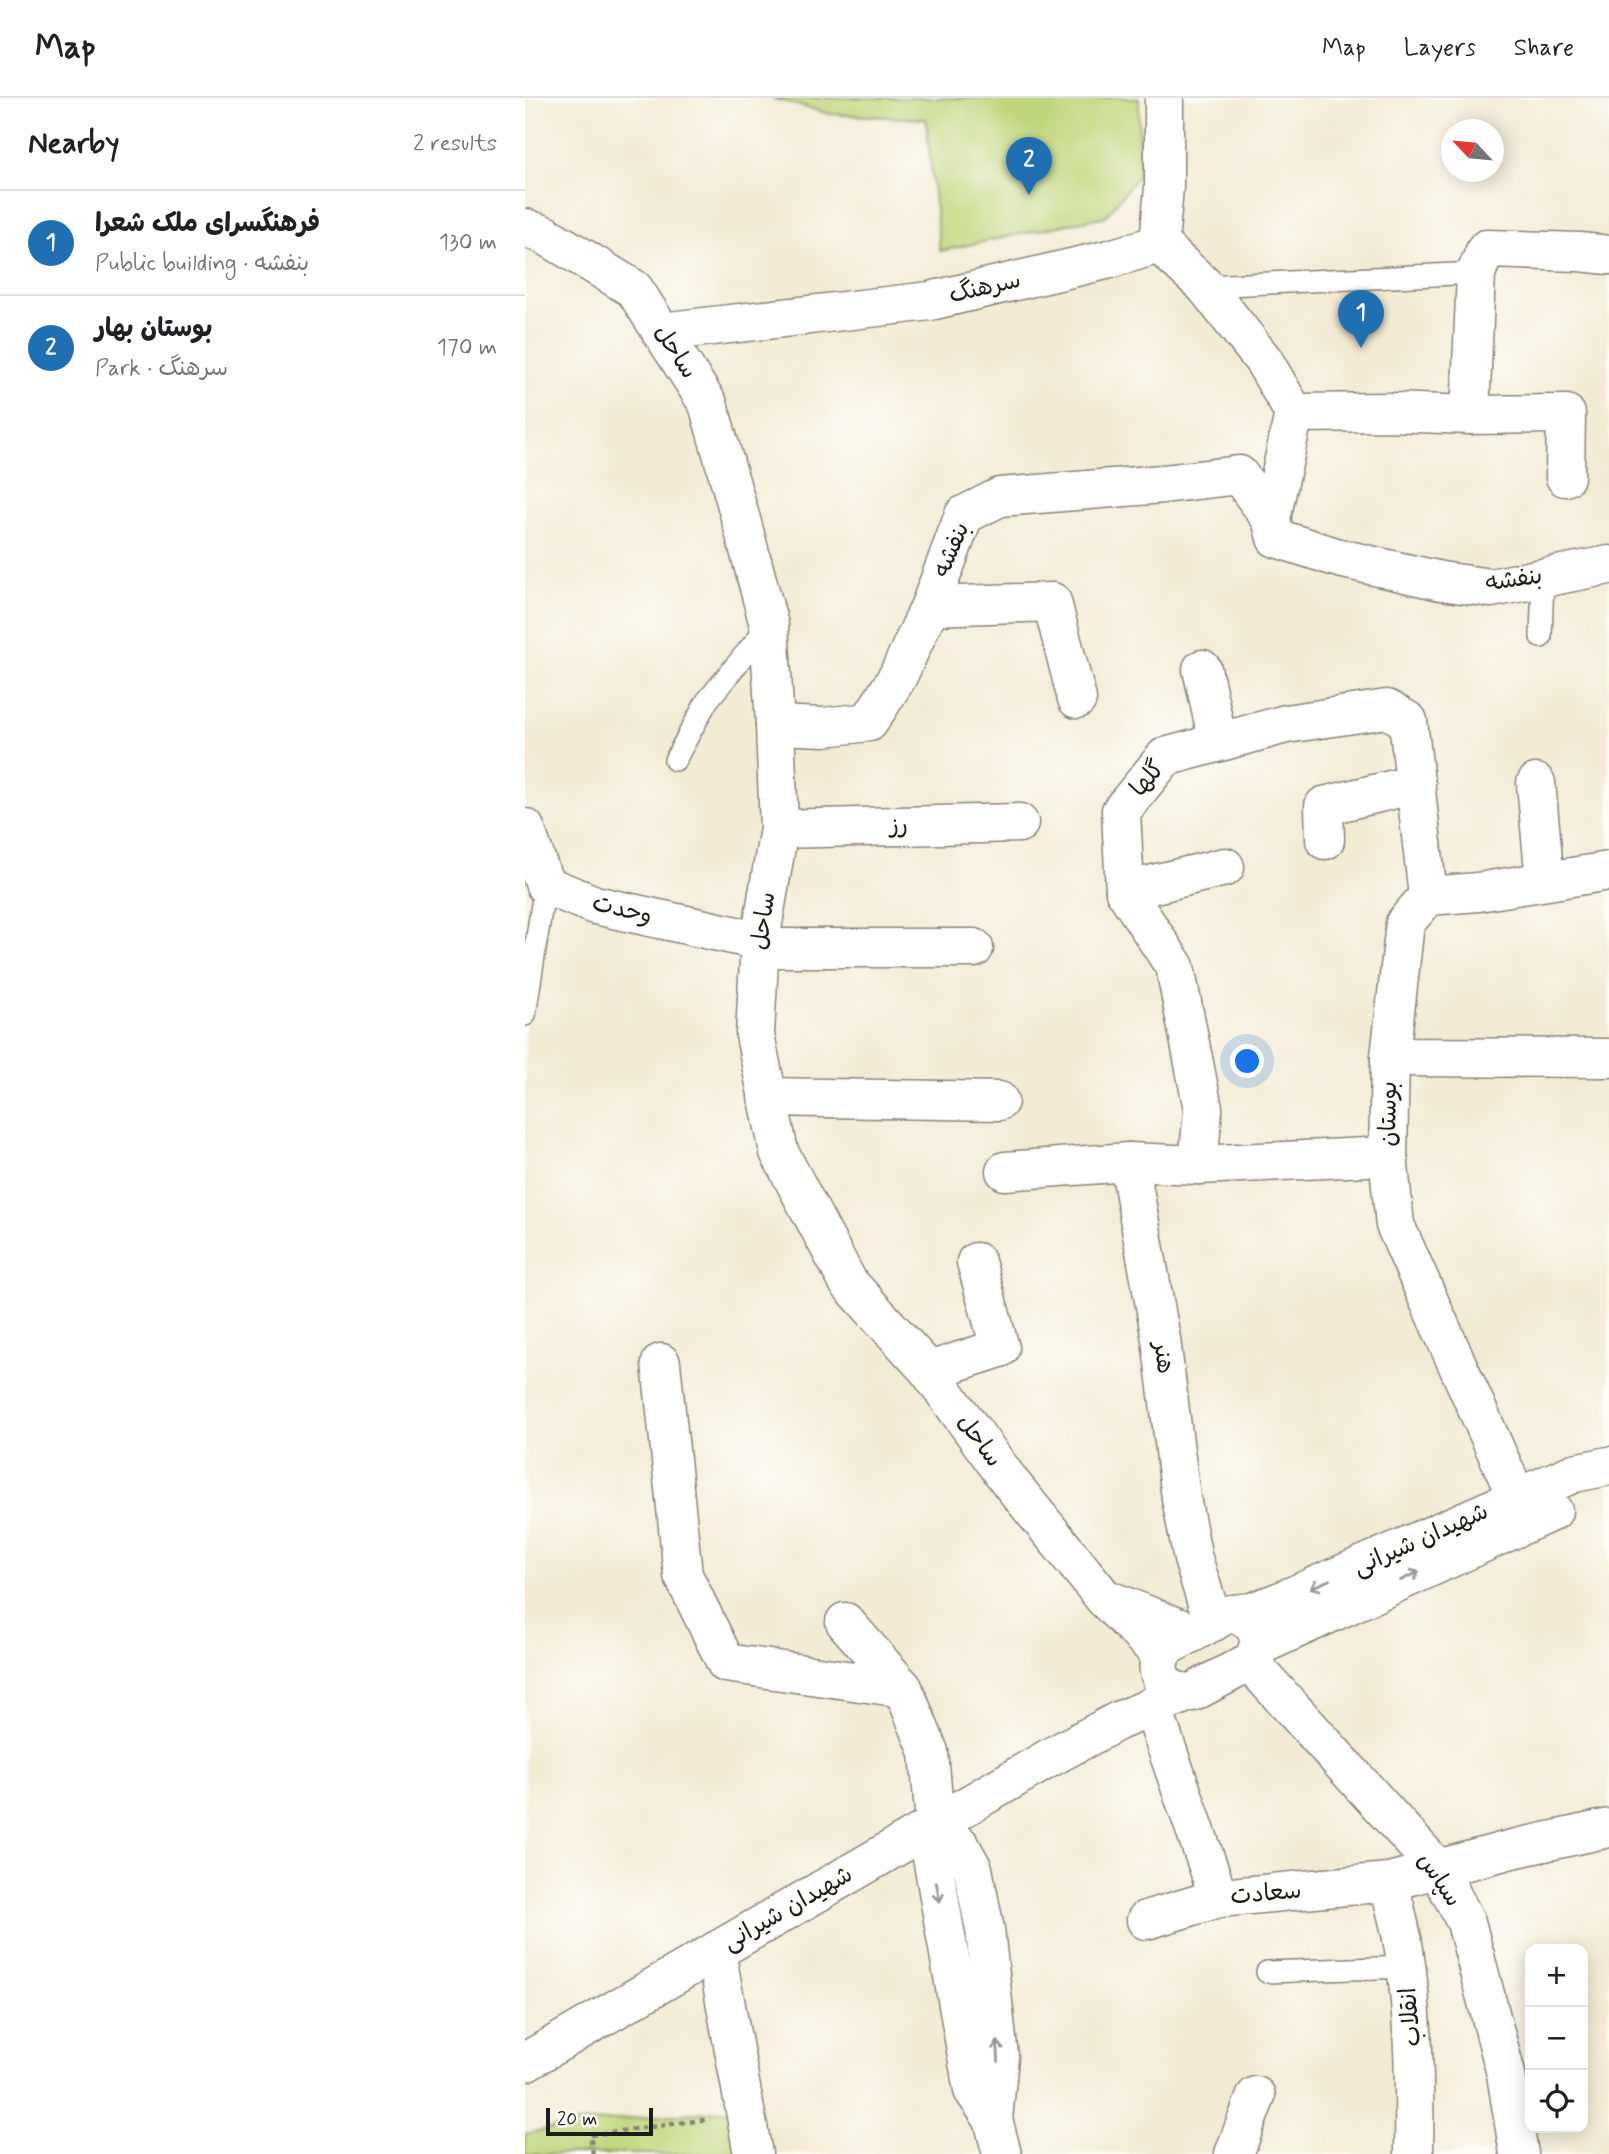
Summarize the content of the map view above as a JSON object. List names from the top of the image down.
{
  "streets": {
    "street": [
      "سرهنگ",
      "ساحل",
      "بنفشه",
      "گلها",
      "رز",
      "وحدت",
      "بوستان",
      "هنر",
      "شهیدان شیرانی",
      "سپاس",
      "سعادت",
      "انقلاب"
    ]
  },
  "crossings": [
    ["سرهنگ", "ساحل"],
    ["ساحل", "بنفشه"],
    ["ساحل", "رز"],
    ["ساحل", "وحدت"],
    ["ساحل", "شهیدان شیرانی"],
    ["گلها", "بوستان"],
    ["بوستان", "شهیدان شیرانی"],
    ["هنر", "شهیدان شیرانی"],
    ["هنر", "سپاس"],
    ["شهیدان شیرانی", "سپاس"],
    ["سپاس", "سعادت"],
    ["سعادت", "انقلاب"]
  ],
  "scale_bar": "20 m",
  "north": "top left",
  "page": {
    "header": "Map",
    "nav": ["Map", "Layers", "Share"],
    "heading": ["Nearby", "2 results"],
    "pins": ["2", "1"],
    "list": [
      {
        "mark": "1",
        "name": "فرهنگسرای ملک شعرا",
        "note": "Public building · بنفشه",
        "value": "130 m"
      },
      {
        "mark": "2",
        "name": "بوستان بهار",
        "note": "Park · سرهنگ",
        "value": "170 m"
      }
    ],
    "map_buttons": ["+", "−"],
    "scale": "20 m"
  }
}
